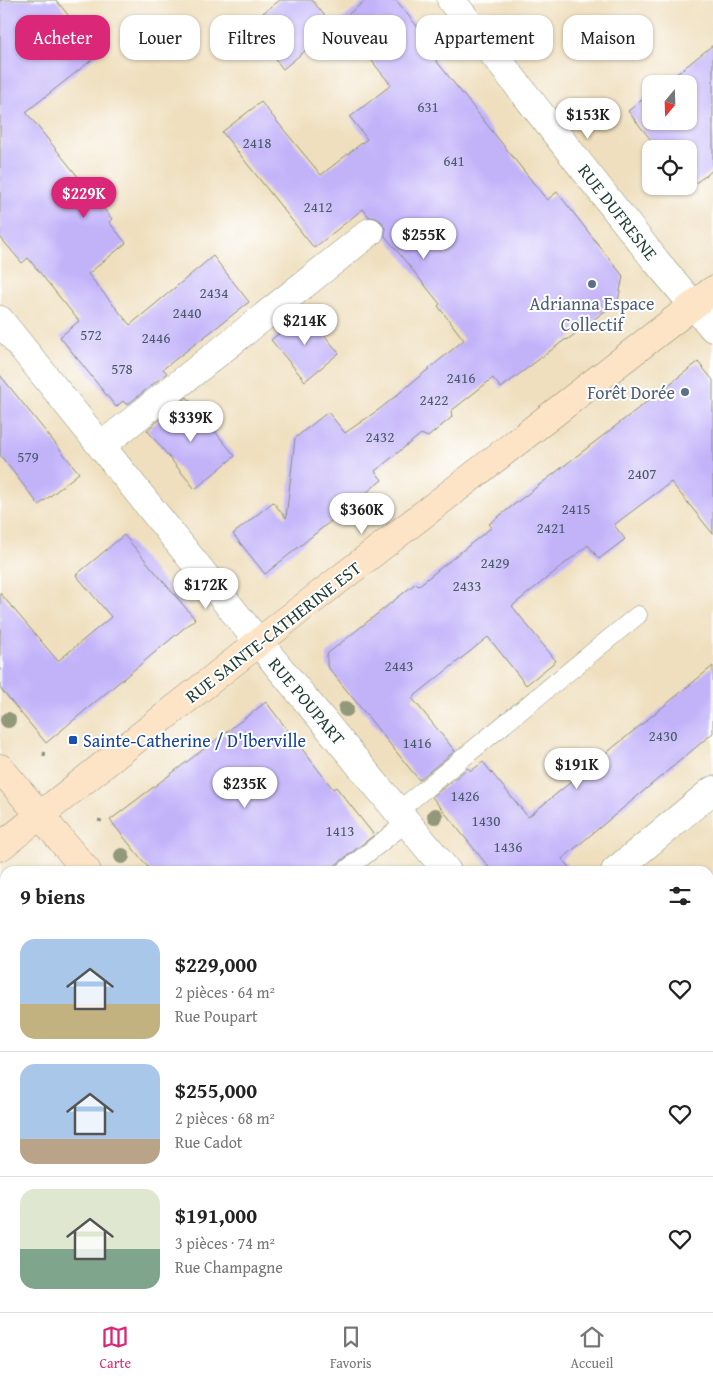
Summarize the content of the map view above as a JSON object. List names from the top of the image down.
{
  "streets": {
    "street": ["RUE DUFRESNE", "RUE SAINTE-CATHERINE EST", "RUE POUPART"]
  },
  "crossings": [
    ["RUE DUFRESNE", "RUE SAINTE-CATHERINE EST"],
    ["RUE SAINTE-CATHERINE EST", "RUE POUPART"]
  ],
  "places": {
    "other": ["Adrianna Espace Collectif", "Forêt Dorée"],
    "transit": ["Sainte-Catherine / D'Iberville"]
  },
  "house_numbers": [
    "631",
    "2418",
    "641",
    "2412",
    "2434",
    "2440",
    "572",
    "2446",
    "578",
    "2416",
    "2422",
    "2432",
    "579",
    "2407",
    "2415",
    "2421",
    "2429",
    "2433",
    "2443",
    "2430",
    "1416",
    "1426",
    "1430",
    "1413",
    "1436"
  ],
  "north": "bottom",
  "page": {
    "chip": [
      "Acheter",
      "Louer",
      "Filtres",
      "Nouveau",
      "Appartement",
      "Maison"
    ],
    "price": [
      "$153K",
      "$229K",
      "$255K",
      "$214K",
      "$339K",
      "$360K",
      "$172K",
      "$191K",
      "$235K"
    ],
    "heading": "9 biens",
    "list": [
      {
        "name": "$229,000",
        "note": "2 pièces · 64 m² · Rue Poupart"
      },
      {
        "name": "$255,000",
        "note": "2 pièces · 68 m² · Rue Cadot"
      },
      {
        "name": "$191,000",
        "note": "3 pièces · 74 m² · Rue Champagne"
      }
    ],
    "tabs": ["Carte", "Favoris", "Accueil"]
  }
}
